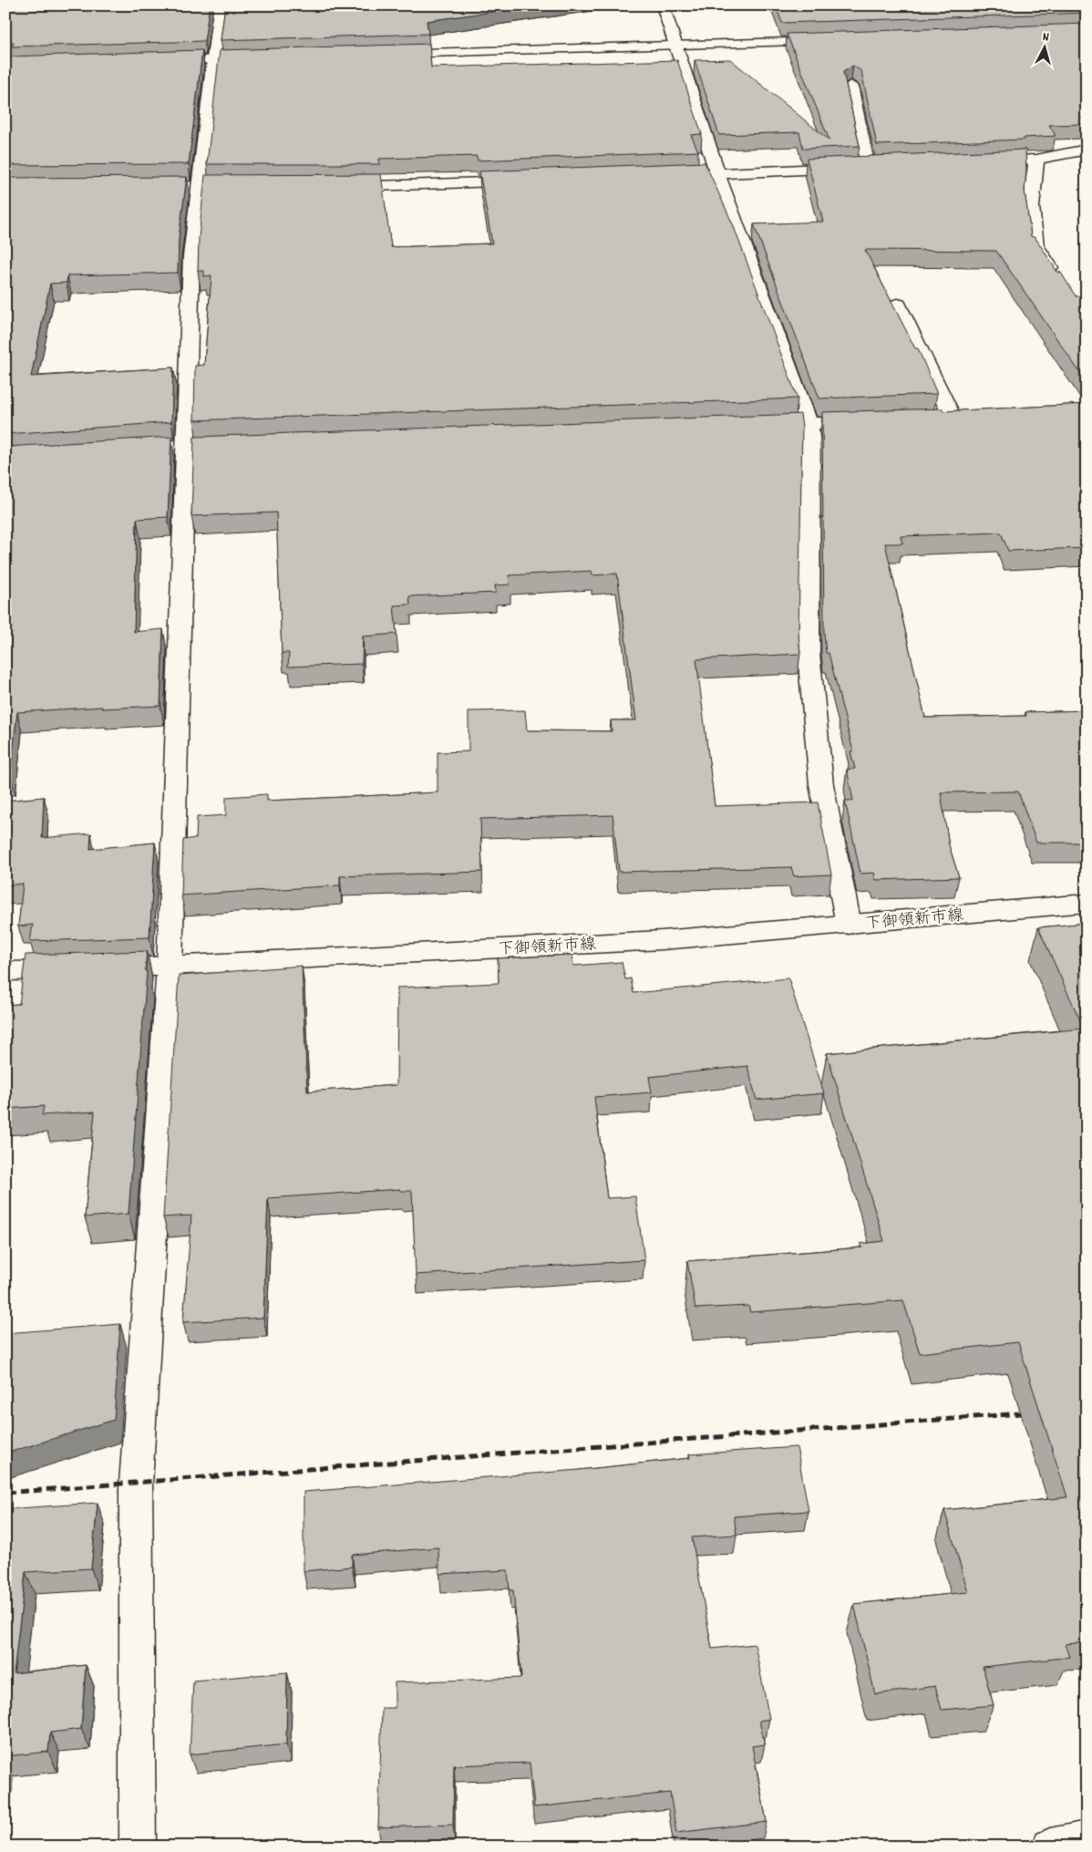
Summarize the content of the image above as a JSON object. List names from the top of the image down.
{
  "streets": {
    "street": ["下御領新市線"]
  },
  "north": "top"
}
